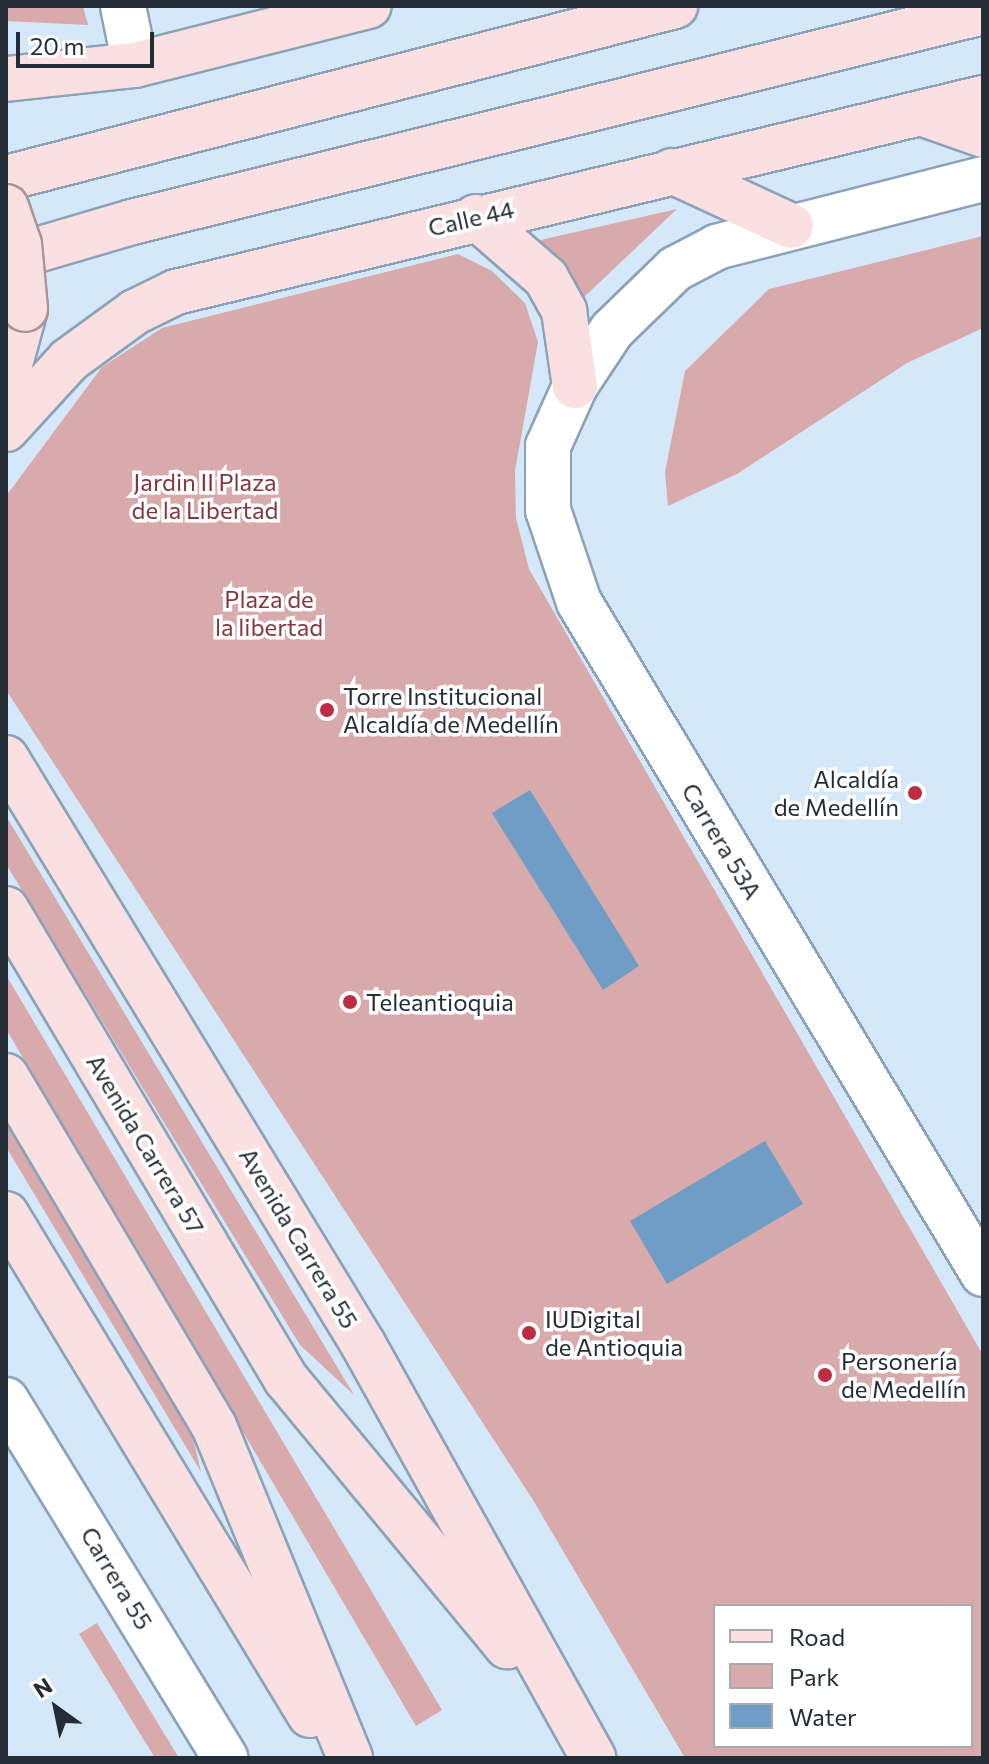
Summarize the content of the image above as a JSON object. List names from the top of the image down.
{
  "streets": {
    "main road": ["Calle 44", "Avenida Carrera 57", "Avenida Carrera 55"],
    "street": ["Carrera 53A", "Carrera 55"]
  },
  "crossings": [
    ["Avenida Carrera 57", "Avenida Carrera 55"]
  ],
  "parks": ["Jardin II Plaza de la Libertad", "Plaza de la libertad"],
  "places": [
    "Torre Institucional Alcaldía de Medellín",
    "Alcaldía de Medellín",
    "Teleantioquia",
    "IUDigital de Antioquia",
    "Personería de Medellín"
  ],
  "legend": ["Road", "Park", "Water"],
  "scale_bar": "20 m",
  "north": "top left"
}
